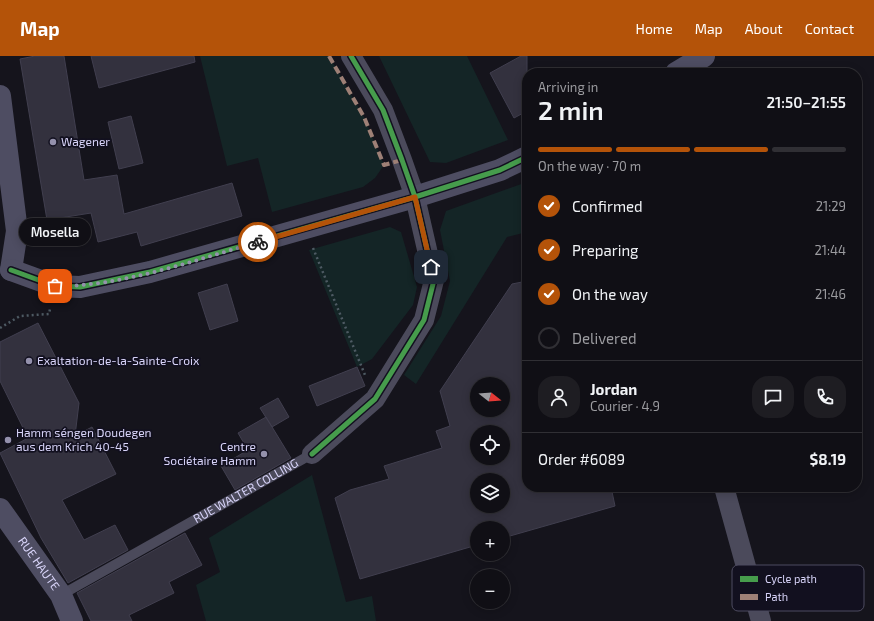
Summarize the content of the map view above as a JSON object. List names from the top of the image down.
{
  "streets": {
    "street": ["RUE WALTER COLLING", "RUE HAUTE"]
  },
  "crossings": [
    ["RUE WALTER COLLING", "RUE HAUTE"]
  ],
  "places": [
    "Wagener",
    "Mosella",
    "Exaltation-de-la-Sainte-Croix",
    "Hamm séngen Doudegen aus dem Krich 40-45",
    "Centre Sociétaire Hamm"
  ],
  "legend": ["Cycle path", "Path"],
  "north": "right",
  "page": {
    "header": "Map",
    "nav": [
      "Home",
      "Map",
      "About",
      "Contact"
    ],
    "heading": ["2 min", "Arriving in", "21:50–21:55"],
    "panel": [
      "Jordan",
      "Courier · 4.9",
      "Order #6089",
      "$8.19"
    ],
    "bar": "On the way · 70 m",
    "list": [
      ["Confirmed", "21:29"],
      ["Preparing", "21:44"],
      ["On the way", "21:46"],
      "Delivered"
    ],
    "bubble": "Mosella",
    "map_buttons": ["+", "−"]
  }
}
